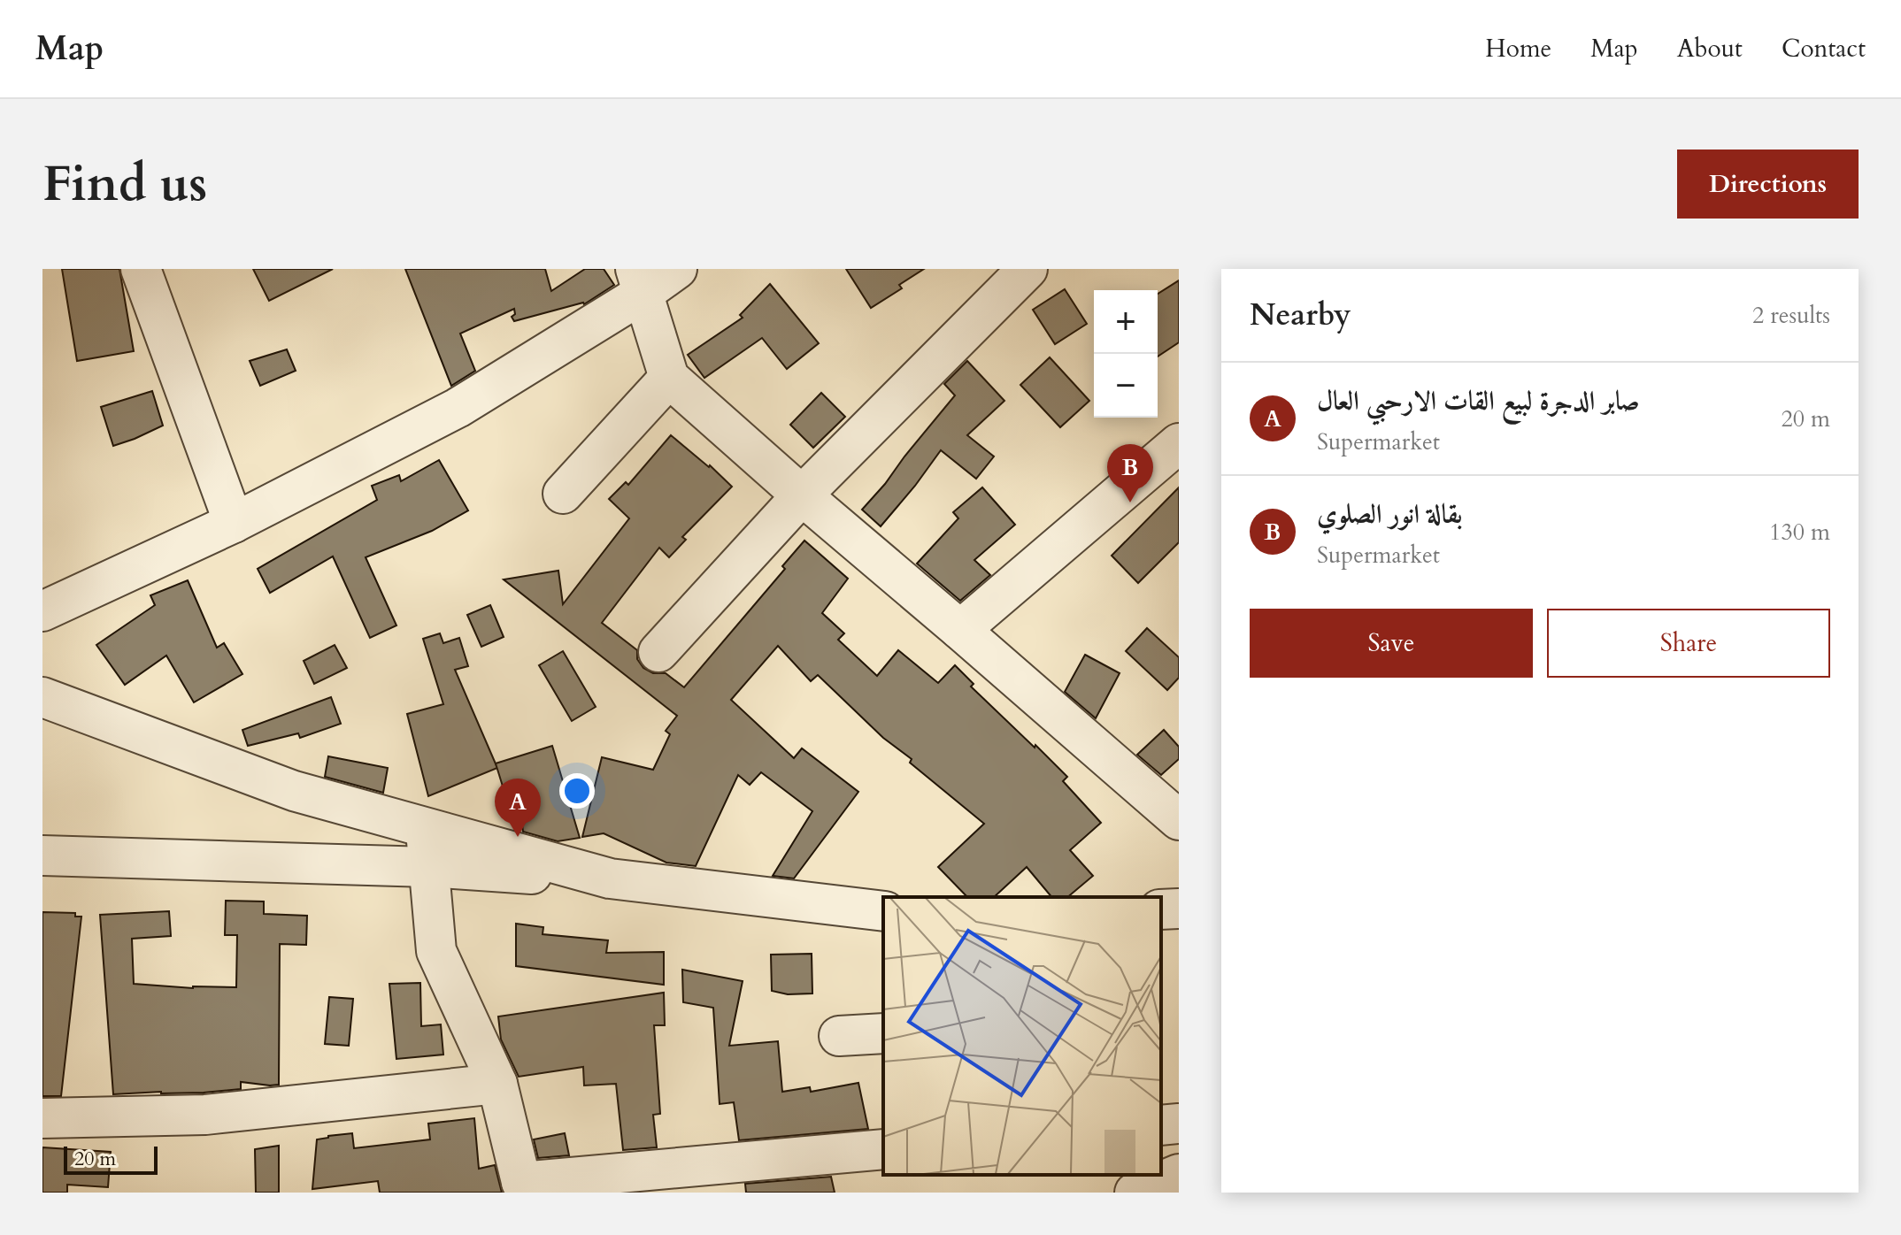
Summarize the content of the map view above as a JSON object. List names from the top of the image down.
{
  "scale_bar": "20 m",
  "page": {
    "header": "Map",
    "nav": [
      "Home",
      "Map",
      "About",
      "Contact"
    ],
    "buttons": [
      "Directions",
      ["Save", "Share"]
    ],
    "title": "Find us",
    "heading": ["Nearby", "2 results"],
    "map_buttons": ["+", "−"],
    "list": [
      {
        "mark": "A",
        "name": "صابر الدجرة لبيع القات الارحبي العال",
        "note": "Supermarket",
        "value": "20 m"
      },
      {
        "mark": "B",
        "name": "بقالة انور الصلوي",
        "note": "Supermarket",
        "value": "130 m"
      }
    ],
    "pins": ["B", "A"],
    "scale": "20 m"
  }
}
